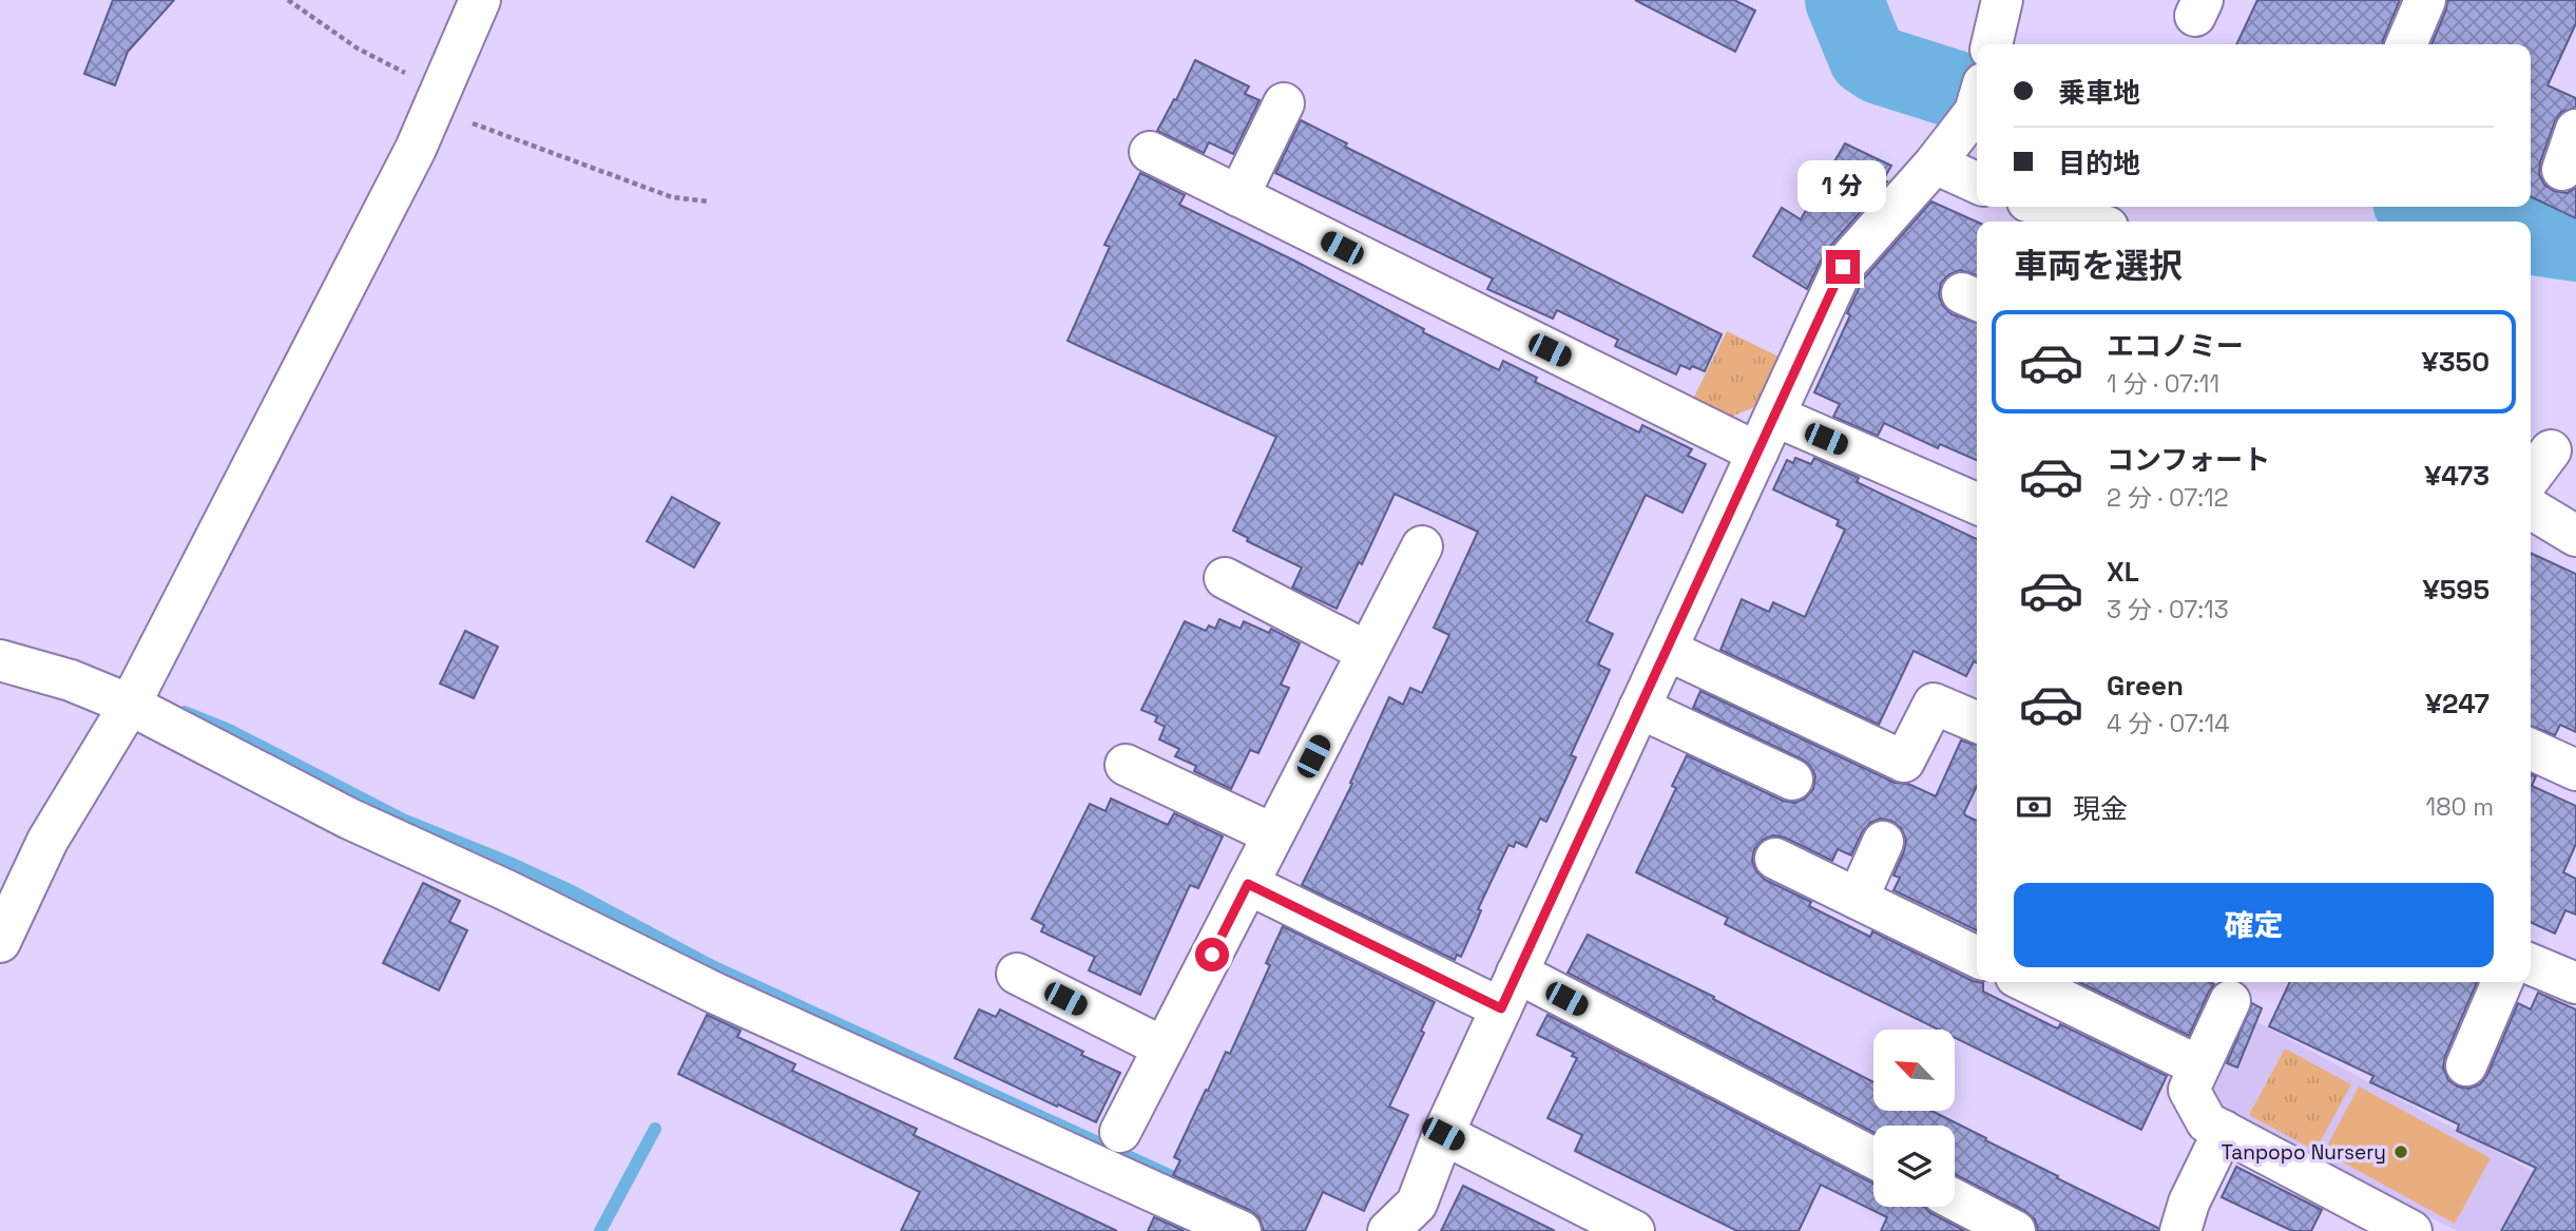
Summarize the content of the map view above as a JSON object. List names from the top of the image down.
{
  "places": ["Tanpopo Nursery"],
  "north": "top left",
  "page": {
    "banner": ["乗車地", "目的地"],
    "bubble": "1 分",
    "heading": "車両を選択",
    "list": [
      {
        "name": "エコノミー",
        "note": "1 分 · 07:11",
        "value": "¥350"
      },
      {
        "name": "コンフォート",
        "note": "2 分 · 07:12",
        "value": "¥473"
      },
      {
        "name": "XL",
        "note": "3 分 · 07:13",
        "value": "¥595"
      },
      {
        "name": "Green",
        "note": "4 分 · 07:14",
        "value": "¥247"
      }
    ],
    "pay": ["現金", "180 m"],
    "buttons": "確定"
  }
}
